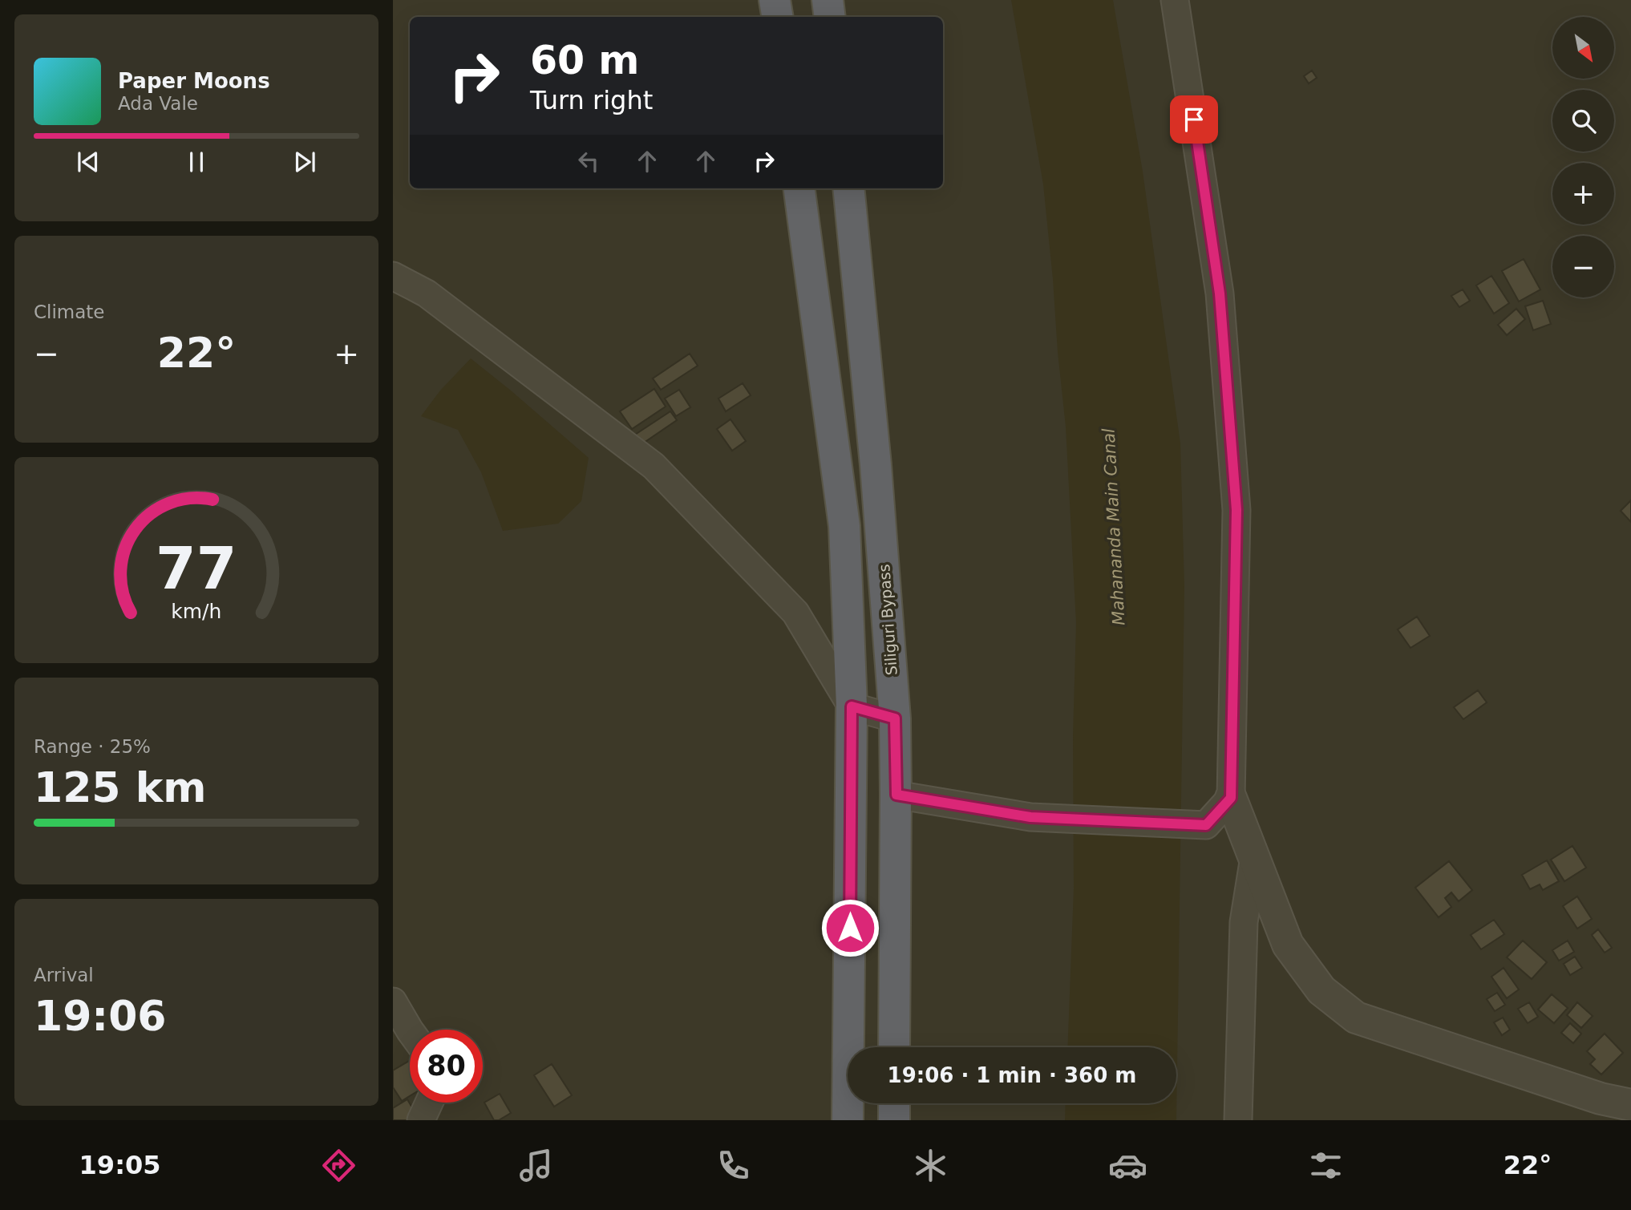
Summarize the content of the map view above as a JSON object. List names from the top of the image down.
{
  "streets": {
    "highway": ["Siliguri Bypass"]
  },
  "water": ["Mahananda Main Canal"],
  "north": "bottom right",
  "page": {
    "map_buttons": ["+", "−"],
    "turn": ["60 m", "Turn right"],
    "song": ["Paper Moons", "Ada Vale"],
    "tile": [
      "Climate",
      ["Range · 25%", "125 km"],
      ["Arrival", "19:06"]
    ],
    "heat": ["−", "22°", "+"],
    "limit": "80",
    "trip": "19:06 · 1 min · 360 m",
    "tabs": ["19:05", "22°"],
    "gauge": ["77", "km/h"]
  }
}
